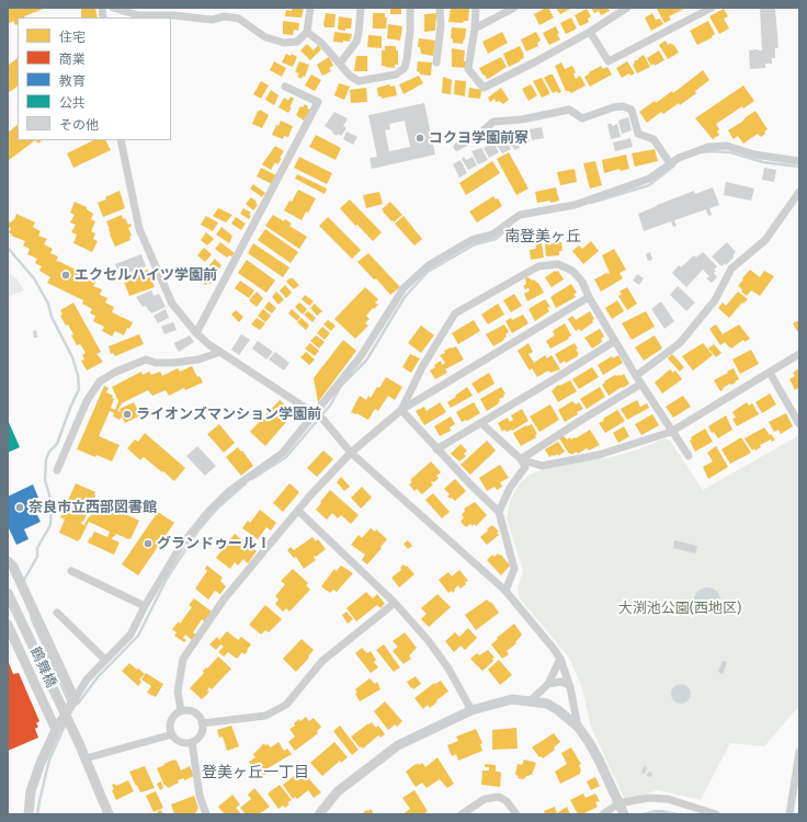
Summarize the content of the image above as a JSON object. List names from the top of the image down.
{
  "streets": {
    "street": ["鶴舞橋"]
  },
  "districts": ["南登美ヶ丘", "登美ヶ丘一丁目"],
  "parks": ["大渕池公園(西地区)"],
  "places": [
    "コクヨ学園前寮",
    "エクセルハイツ学園前",
    "ライオンズマンション学園前",
    "奈良市立西部図書館",
    "グランドゥールⅠ"
  ],
  "legend": [
    "住宅",
    "商業",
    "教育",
    "公共",
    "その他"
  ]
}
